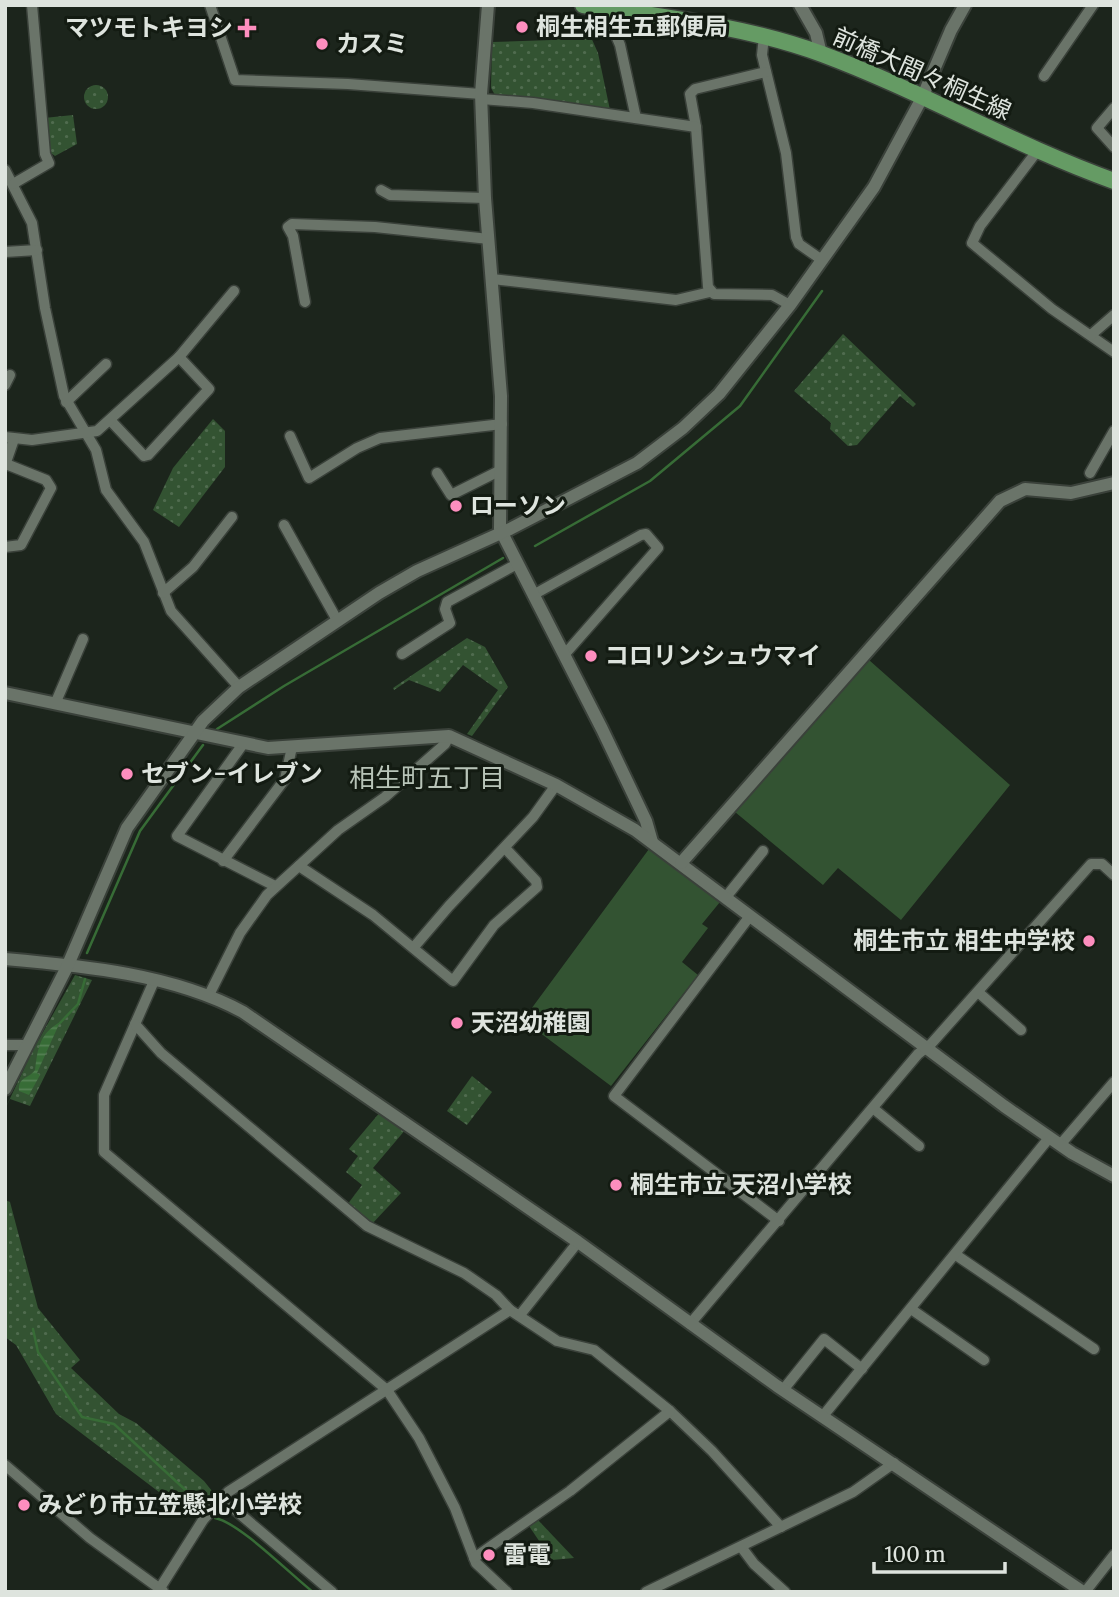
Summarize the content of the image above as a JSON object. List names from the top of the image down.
{
  "streets": {
    "main road": ["前橋大間々桐生線"]
  },
  "districts": ["相生町五丁目"],
  "places": {
    "other": [
      "桐生相生五郵便局",
      "カスミ",
      "ローソン",
      "コロリンシュウマイ",
      "セブン-イレブン",
      "桐生市立 相生中学校",
      "天沼幼稚園",
      "桐生市立 天沼小学校",
      "みどり市立笠懸北小学校",
      "雷電"
    ],
    "health": ["マツモトキヨシ"]
  },
  "scale_bar": "100 m"
}
